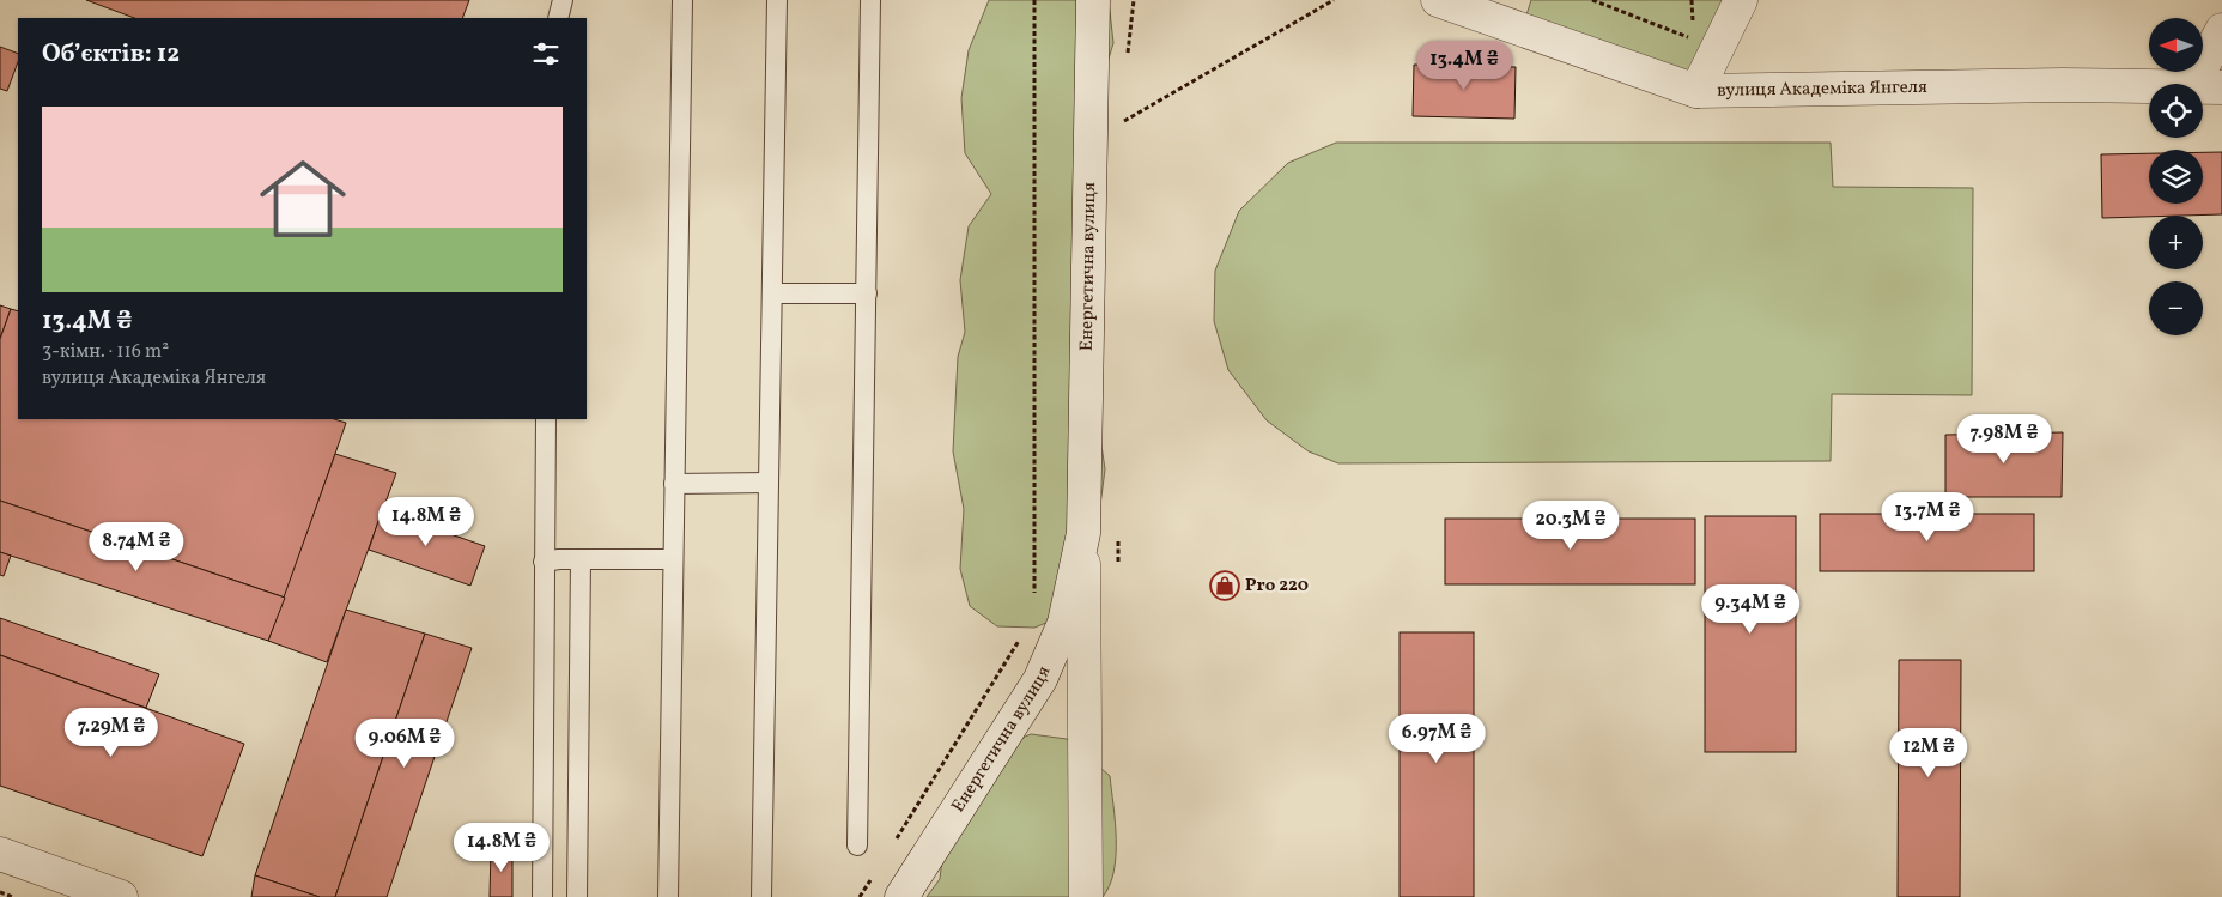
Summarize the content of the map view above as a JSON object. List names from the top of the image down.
{
  "streets": {
    "street": ["вулиця Академіка Янгеля", "Енергетична вулиця"]
  },
  "places": {
    "shop": ["Pro 220"]
  },
  "north": "left",
  "page": {
    "map_buttons": ["+", "−"],
    "heading": "Об’єктів: 12",
    "price": [
      "13.4M ₴",
      "7.98M ₴",
      "13.7M ₴",
      "14.8M ₴",
      "20.3M ₴",
      "8.74M ₴",
      "9.34M ₴",
      "7.29M ₴",
      "6.97M ₴",
      "9.06M ₴",
      "12M ₴",
      "14.8M ₴"
    ],
    "list": [
      {
        "name": "13.4M ₴",
        "note": "3-кімн. · 116 m² · вулиця Академіка Янгеля"
      }
    ]
  }
}
